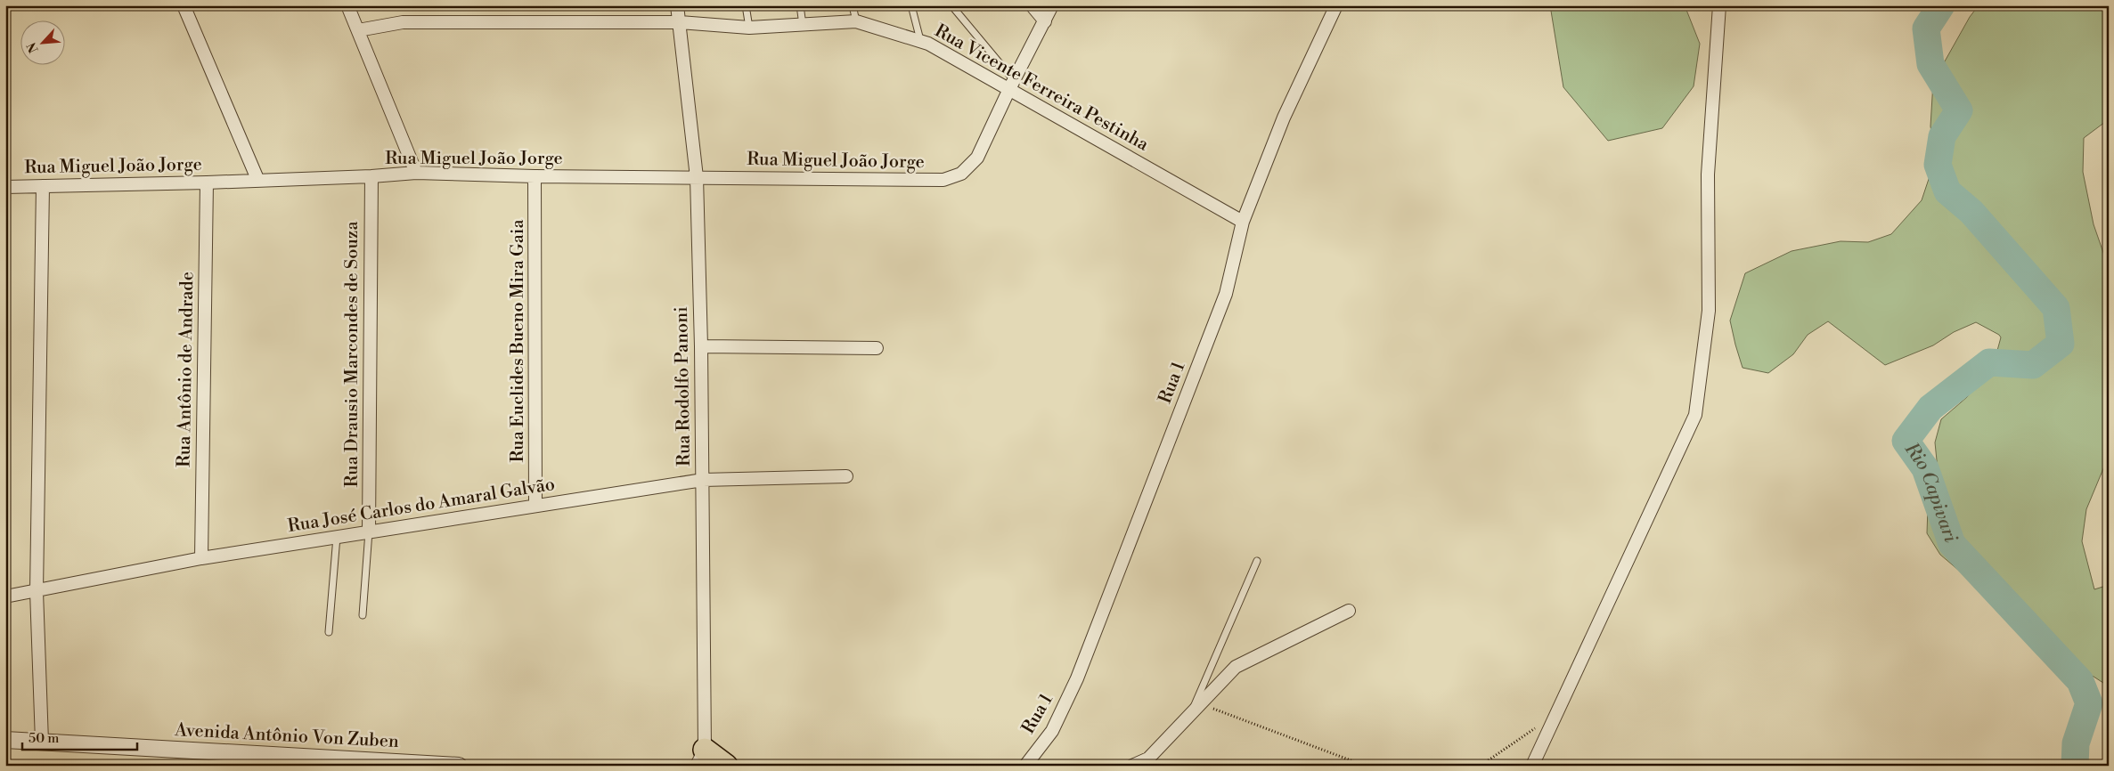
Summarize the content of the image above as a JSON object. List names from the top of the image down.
{
  "streets": {
    "street": [
      "Rua Vicente Ferreira Pestinha",
      "Rua Miguel João Jorge",
      "Rua Euclides Bueno Mira Gaia",
      "Rua Drausio Marcondes de Souza",
      "Rua Antônio de Andrade",
      "Rua 1",
      "Rua Rodolfo Panoni",
      "Rua José Carlos do Amaral Galvão",
      "Avenida Antônio Von Zuben"
    ]
  },
  "crossings": [
    ["Rua Vicente Ferreira Pestinha", "Rua Miguel João Jorge"],
    ["Rua Vicente Ferreira Pestinha", "Rua 1"],
    ["Rua Vicente Ferreira Pestinha", "Rua Rodolfo Panoni"],
    ["Rua Miguel João Jorge", "Rua Euclides Bueno Mira Gaia"],
    ["Rua Miguel João Jorge", "Rua Drausio Marcondes de Souza"],
    ["Rua Miguel João Jorge", "Rua Antônio de Andrade"],
    ["Rua Miguel João Jorge", "Rua Rodolfo Panoni"],
    ["Rua Euclides Bueno Mira Gaia", "Rua José Carlos do Amaral Galvão"],
    ["Rua Drausio Marcondes de Souza", "Rua José Carlos do Amaral Galvão"],
    ["Rua Antônio de Andrade", "Rua José Carlos do Amaral Galvão"],
    ["Rua Rodolfo Panoni", "Rua José Carlos do Amaral Galvão"]
  ],
  "water": ["Rio Capivari"],
  "scale_bar": "50 m",
  "north": "bottom left"
}
